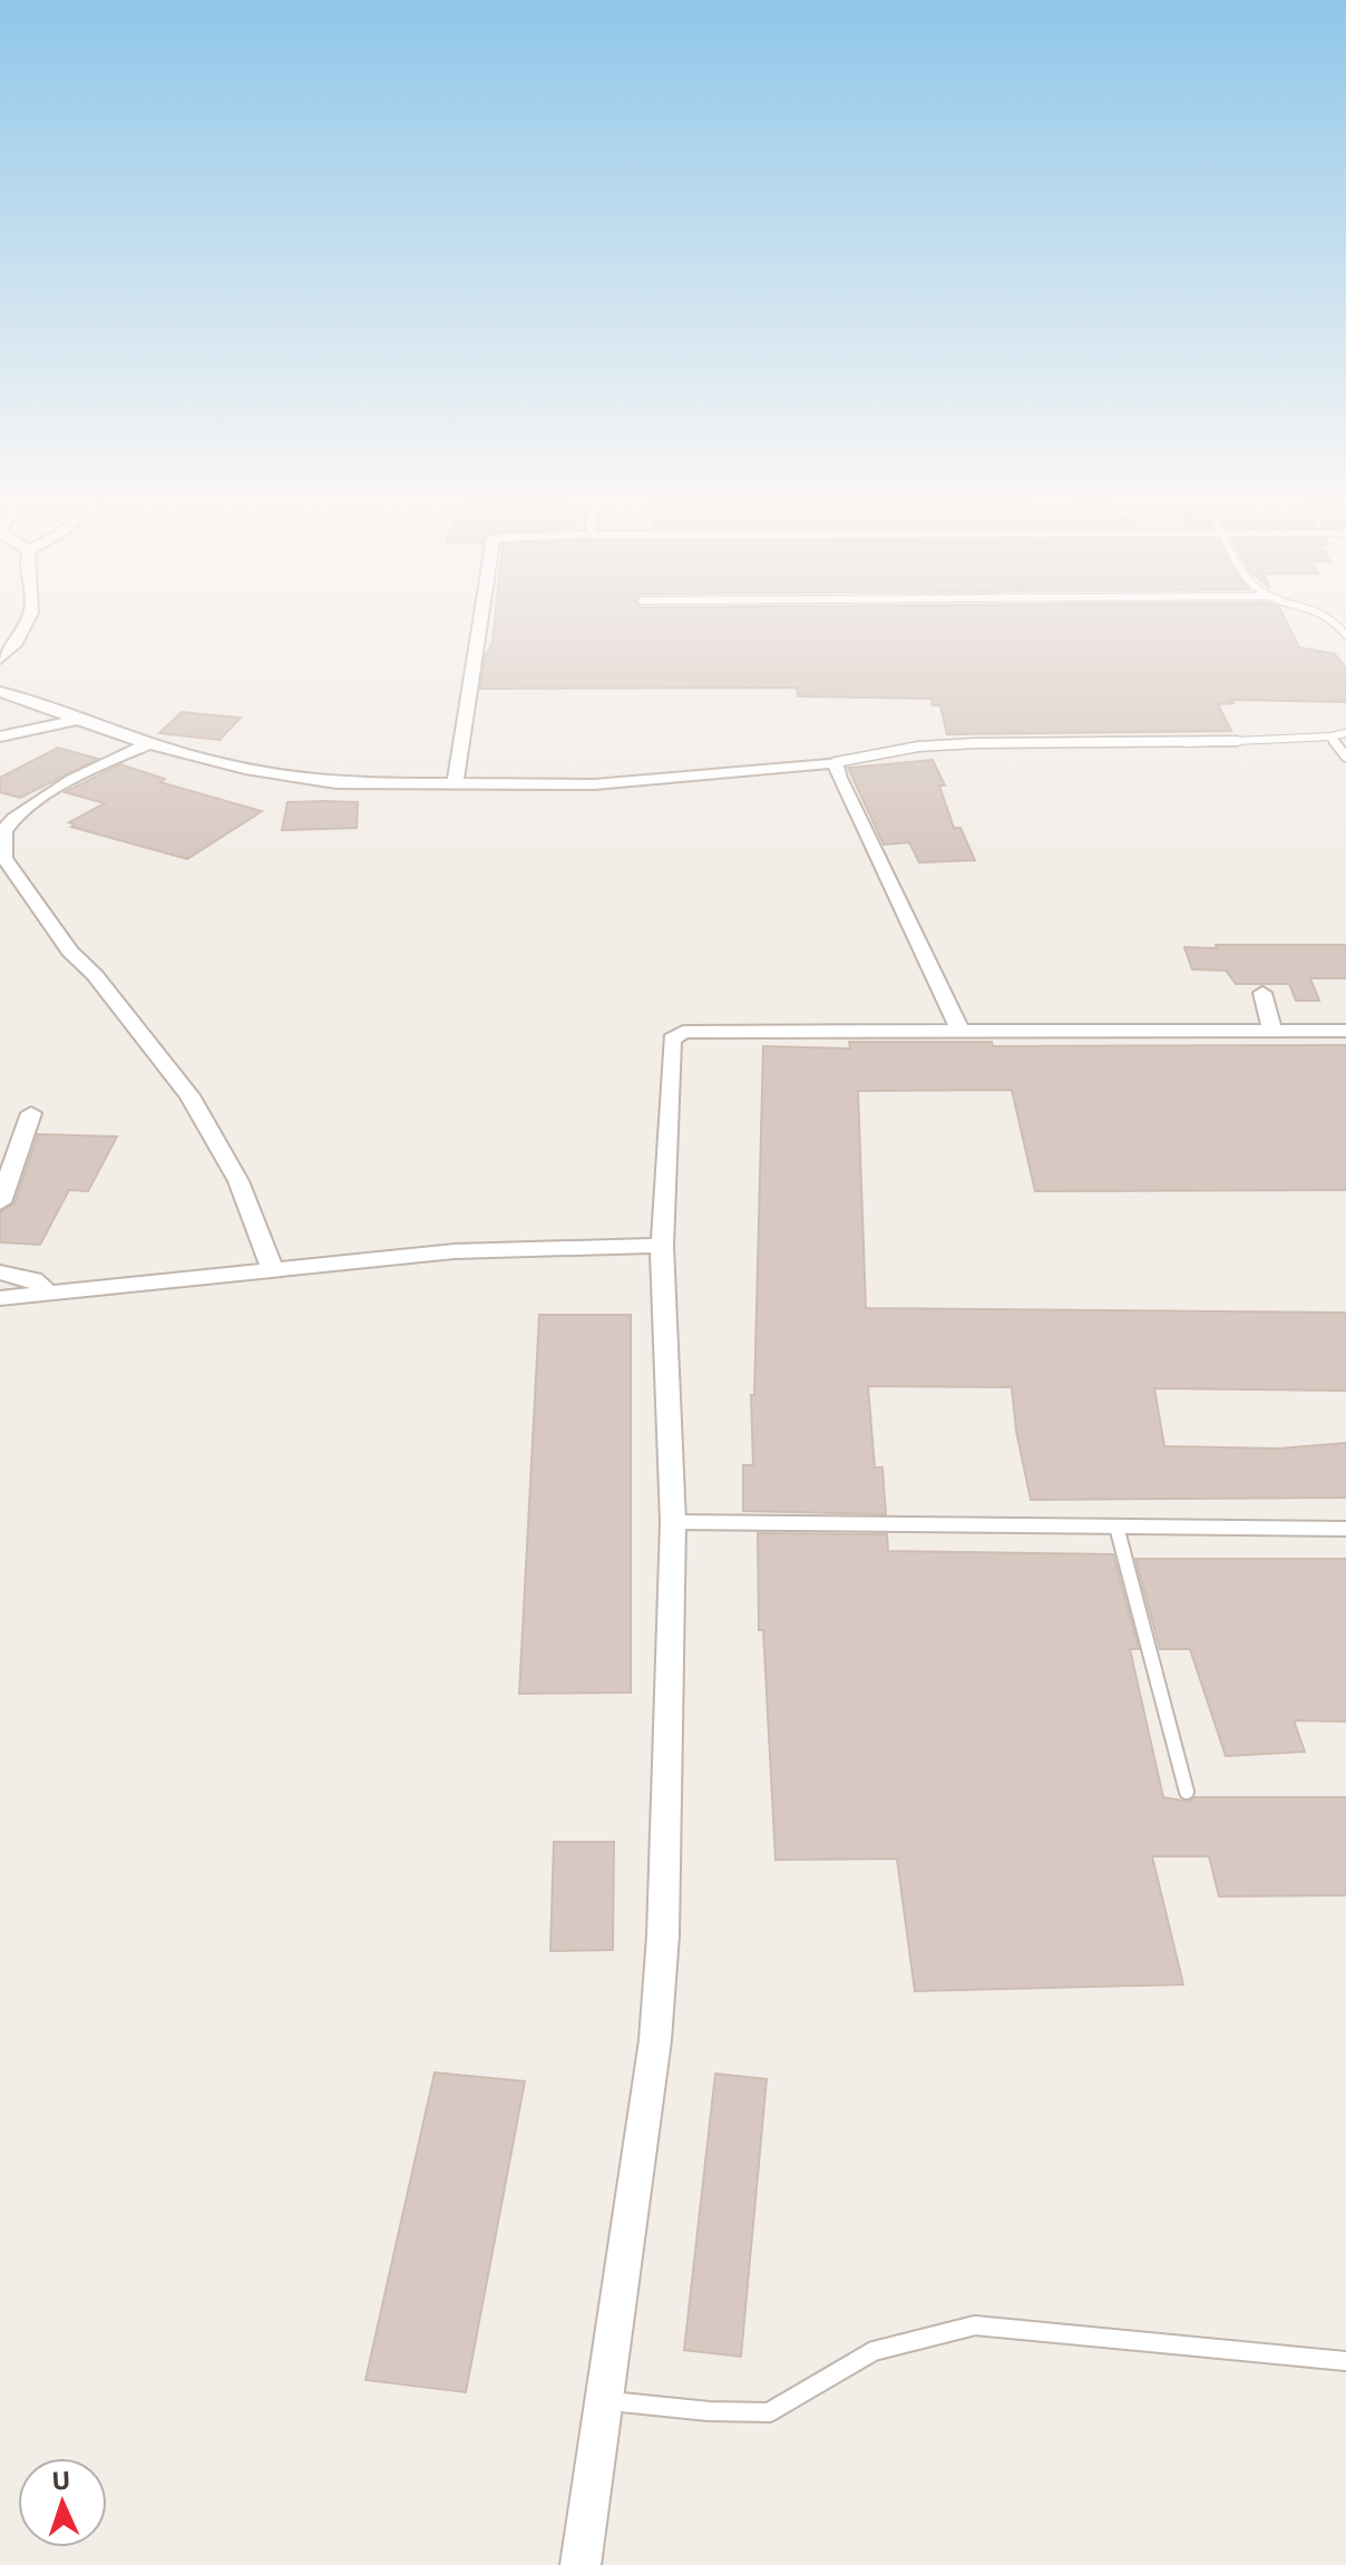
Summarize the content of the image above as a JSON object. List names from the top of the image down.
{
  "north": "top"
}
